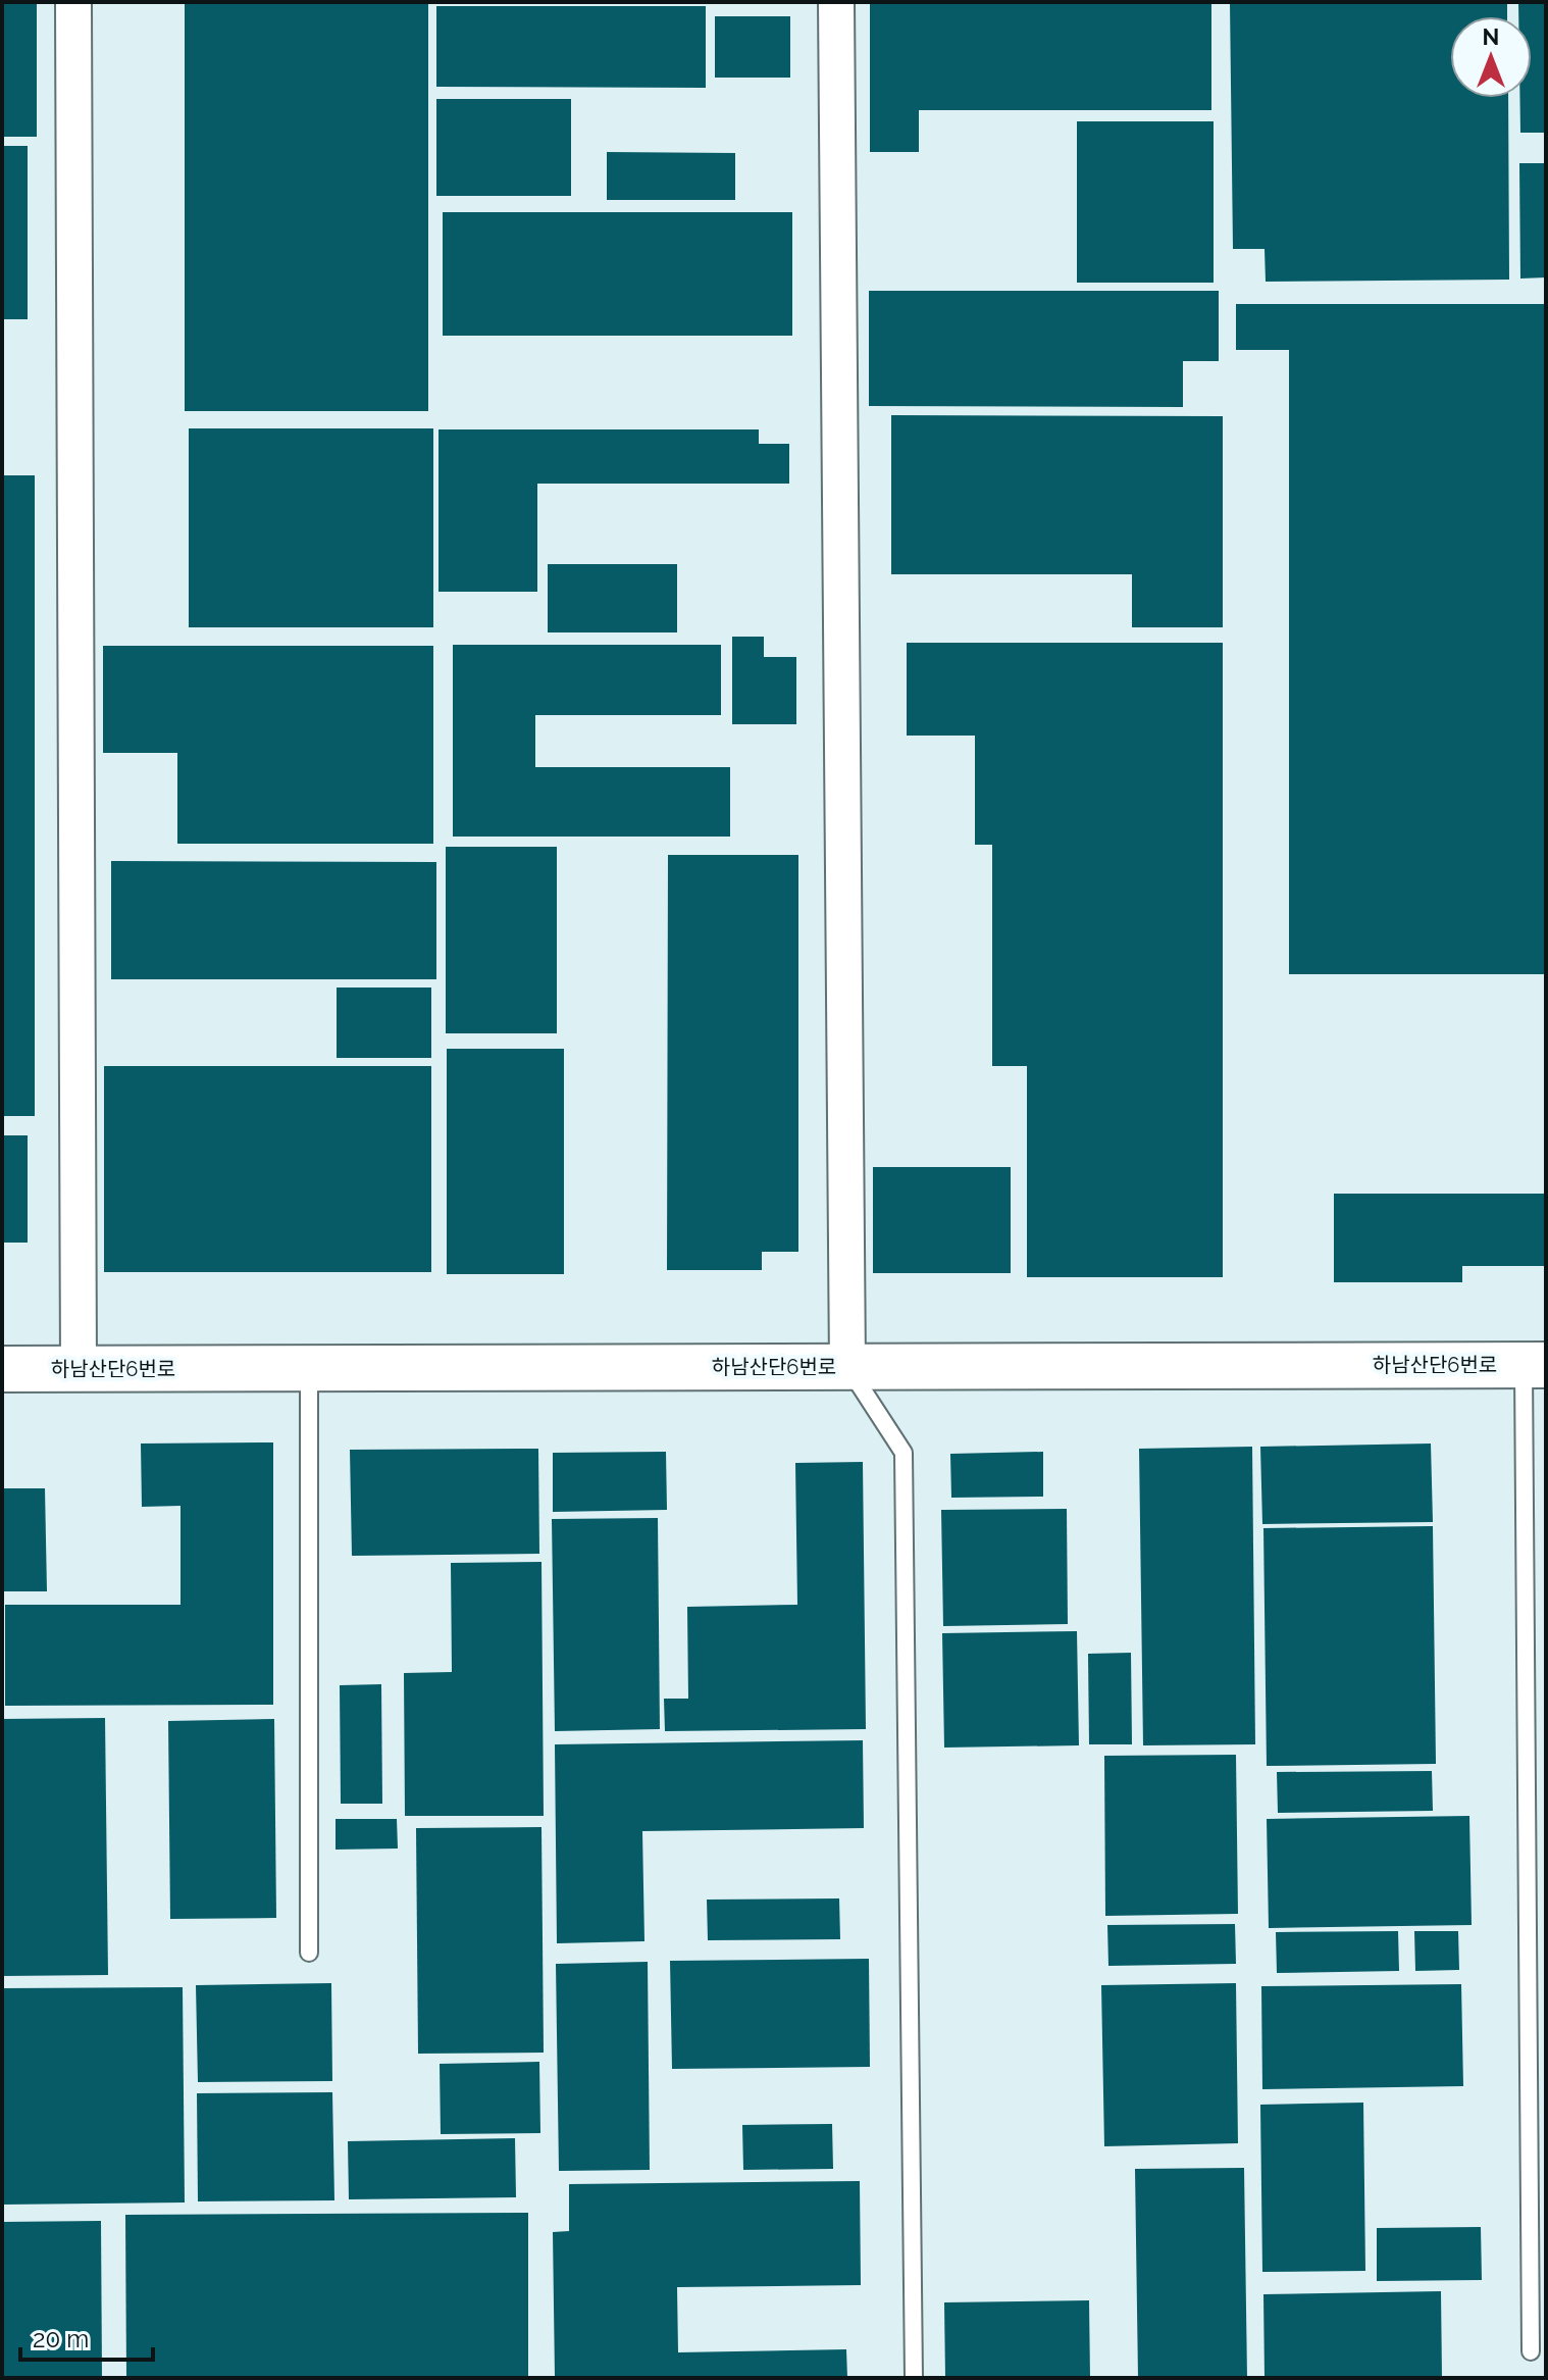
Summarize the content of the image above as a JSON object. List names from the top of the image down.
{
  "streets": {
    "street": ["하남산단6번로"]
  },
  "scale_bar": "20 m",
  "north": "top"
}
